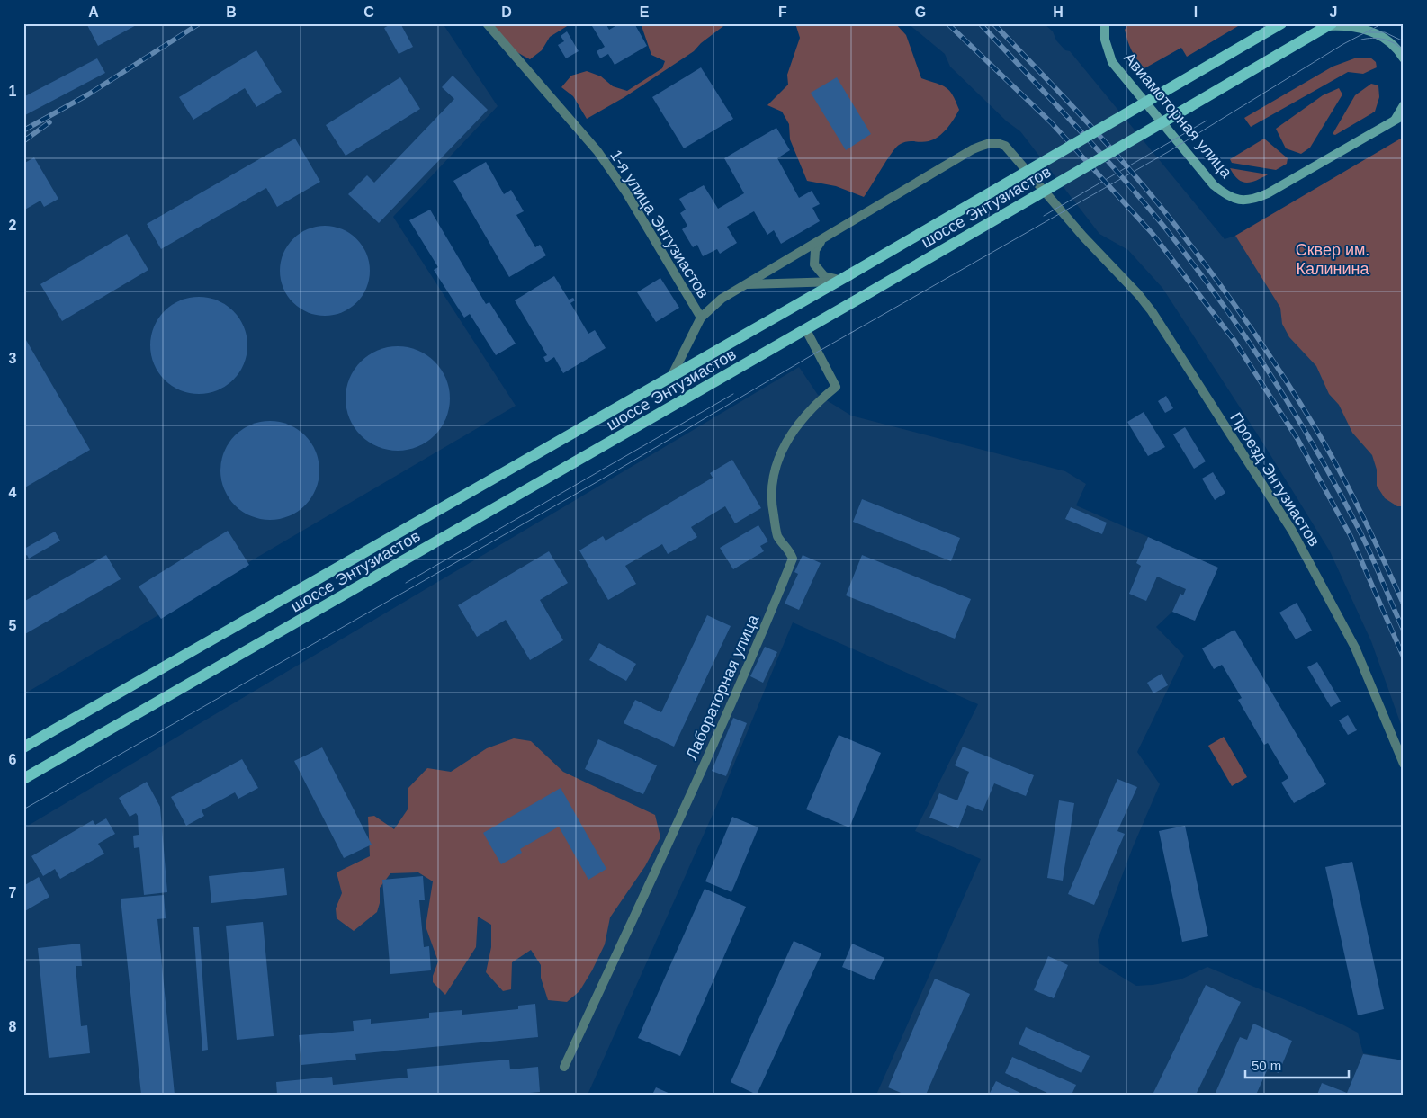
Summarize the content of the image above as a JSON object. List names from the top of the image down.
{
  "streets": {
    "main road": ["Авиамоторная улица", "шоссе Энтузиастов"],
    "street": ["1-я улица Энтузиастов", "Проезд Энтузиастов", "Лабораторная улица"]
  },
  "crossings": [
    ["шоссе Энтузиастов", "Лабораторная улица"],
    ["1-я улица Энтузиастов", "Проезд Энтузиастов"]
  ],
  "parks": ["Сквер им. Калинина"],
  "scale_bar": "50 m",
  "grid": {
    "columns": [
      "A",
      "B",
      "C",
      "D",
      "E",
      "F",
      "G",
      "H",
      "I",
      "J"
    ],
    "rows": [
      "1",
      "2",
      "3",
      "4",
      "5",
      "6",
      "7",
      "8"
    ]
  }
}
